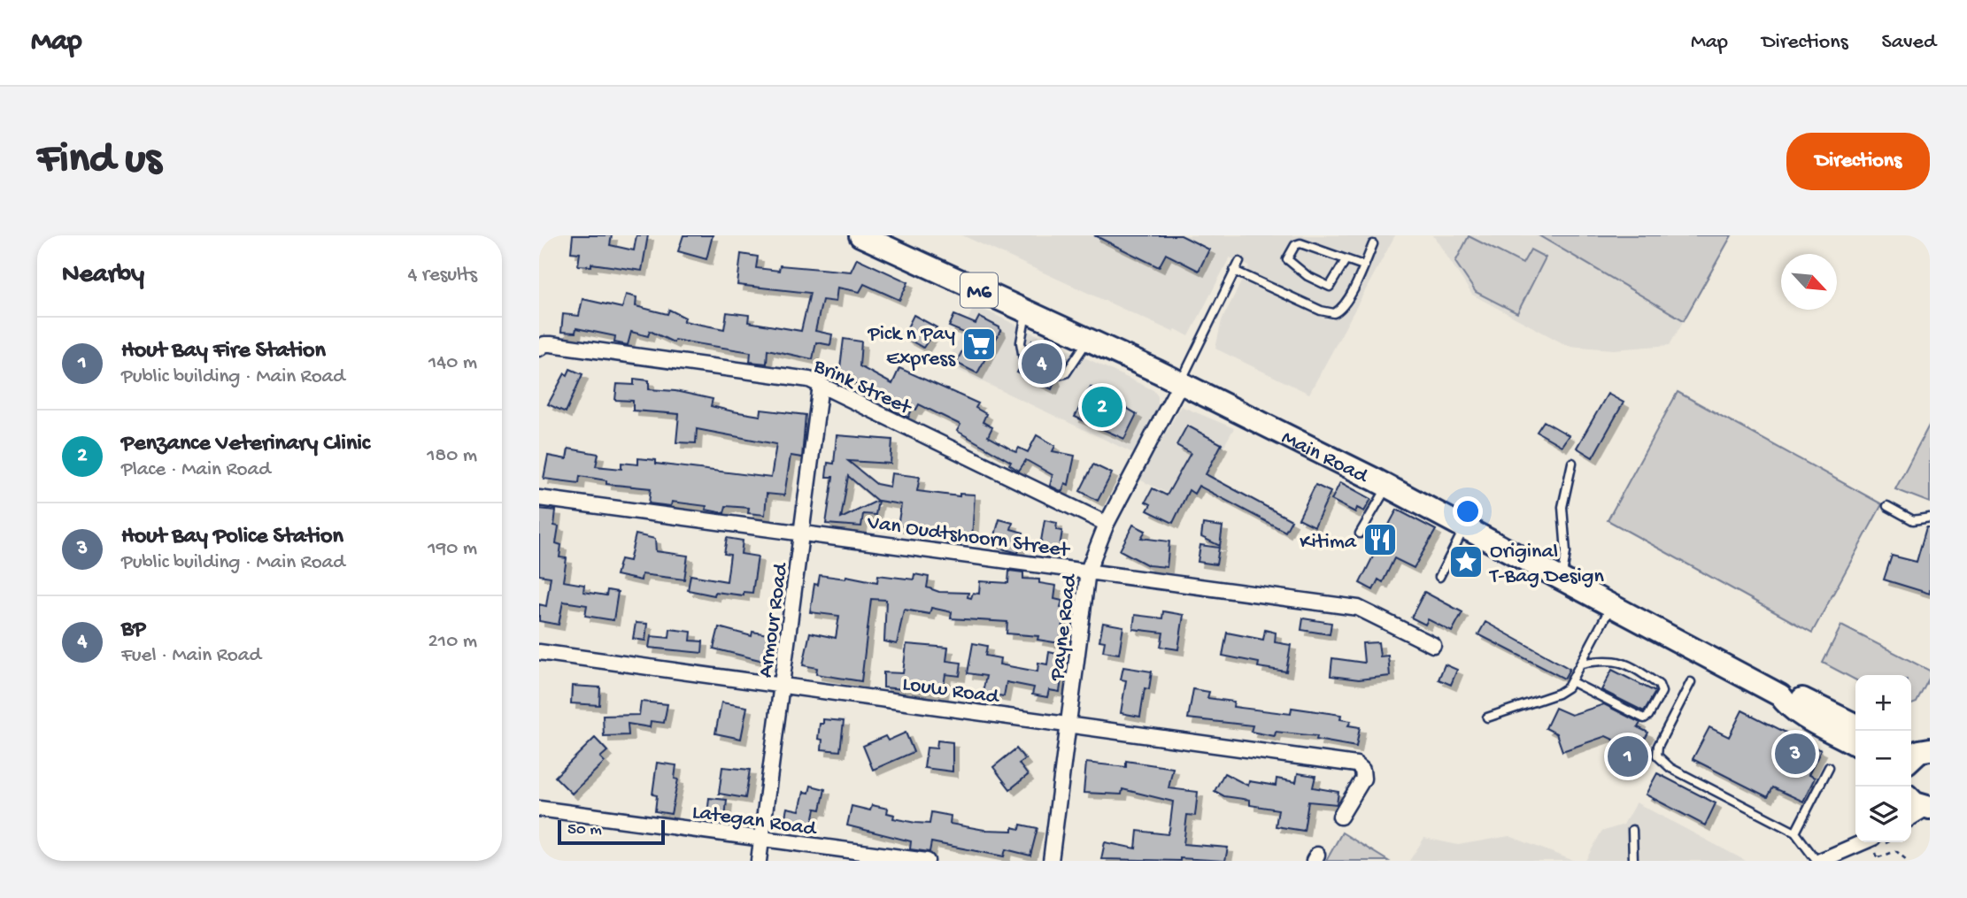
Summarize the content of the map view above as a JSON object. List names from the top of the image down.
{
  "streets": {
    "main road": ["M6", "Main Road"],
    "street": [
      "Brink Street",
      "Van Oudtshoorn Street",
      "Armour Road",
      "Payne Road",
      "Louw Road",
      "Lategan Road"
    ]
  },
  "crossings": [
    ["Brink Street", "Armour Road"],
    ["Brink Street", "Payne Road"],
    ["Main Road", "Payne Road"],
    ["Van Oudtshoorn Street", "Armour Road"],
    ["Van Oudtshoorn Street", "Payne Road"],
    ["Armour Road", "Louw Road"],
    ["Armour Road", "Lategan Road"],
    ["Payne Road", "Louw Road"]
  ],
  "places": {
    "supermarket": ["Pick n Pay Express"],
    "restaurant": ["Kitima"],
    "place": ["Original T-Bag Design"]
  },
  "scale_bar": "50 m",
  "north": "bottom right",
  "page": {
    "header": "Map",
    "nav": ["Map", "Directions", "Saved"],
    "buttons": "Directions",
    "title": "Find us",
    "heading": ["Nearby", "4 results"],
    "list": [
      {
        "mark": "1",
        "name": "Hout Bay Fire Station",
        "note": "Public building · Main Road",
        "value": "140 m"
      },
      {
        "mark": "2",
        "name": "Penzance Veterinary Clinic",
        "note": "Place · Main Road",
        "value": "180 m"
      },
      {
        "mark": "3",
        "name": "Hout Bay Police Station",
        "note": "Public building · Main Road",
        "value": "190 m"
      },
      {
        "mark": "4",
        "name": "BP",
        "note": "Fuel · Main Road",
        "value": "210 m"
      }
    ],
    "pins": [
      "4",
      "2",
      "3",
      "1"
    ],
    "map_buttons": ["+", "−"],
    "scale": "50 m"
  }
}
